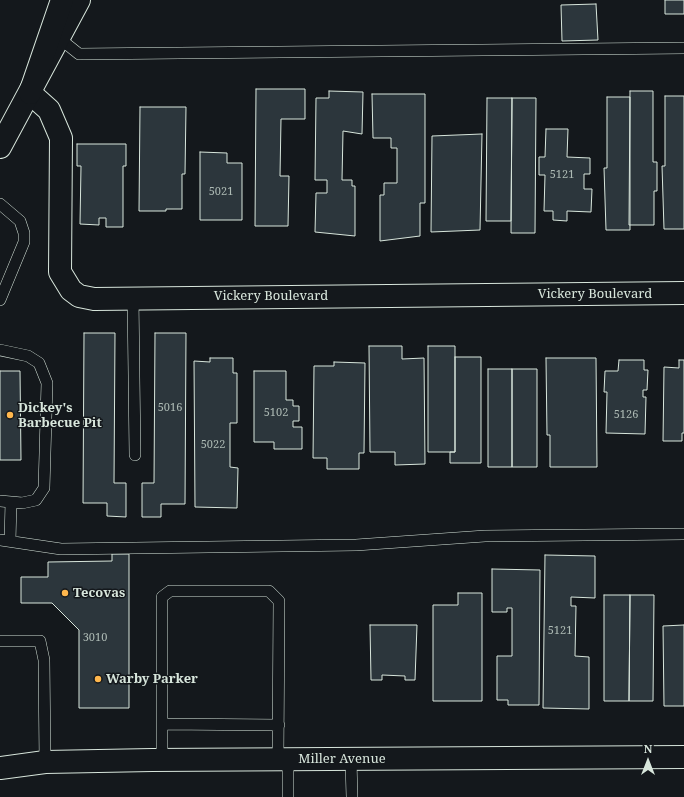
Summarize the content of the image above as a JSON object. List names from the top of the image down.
{
  "streets": {
    "main road": ["Vickery Boulevard", "Miller Avenue"]
  },
  "places": ["Dickey's Barbecue Pit", "Tecovas", "Warby Parker"],
  "house_numbers": [
    "5121",
    "5021",
    "5016",
    "5102",
    "5126",
    "5022",
    "5121",
    "3010"
  ],
  "north": "top"
}
